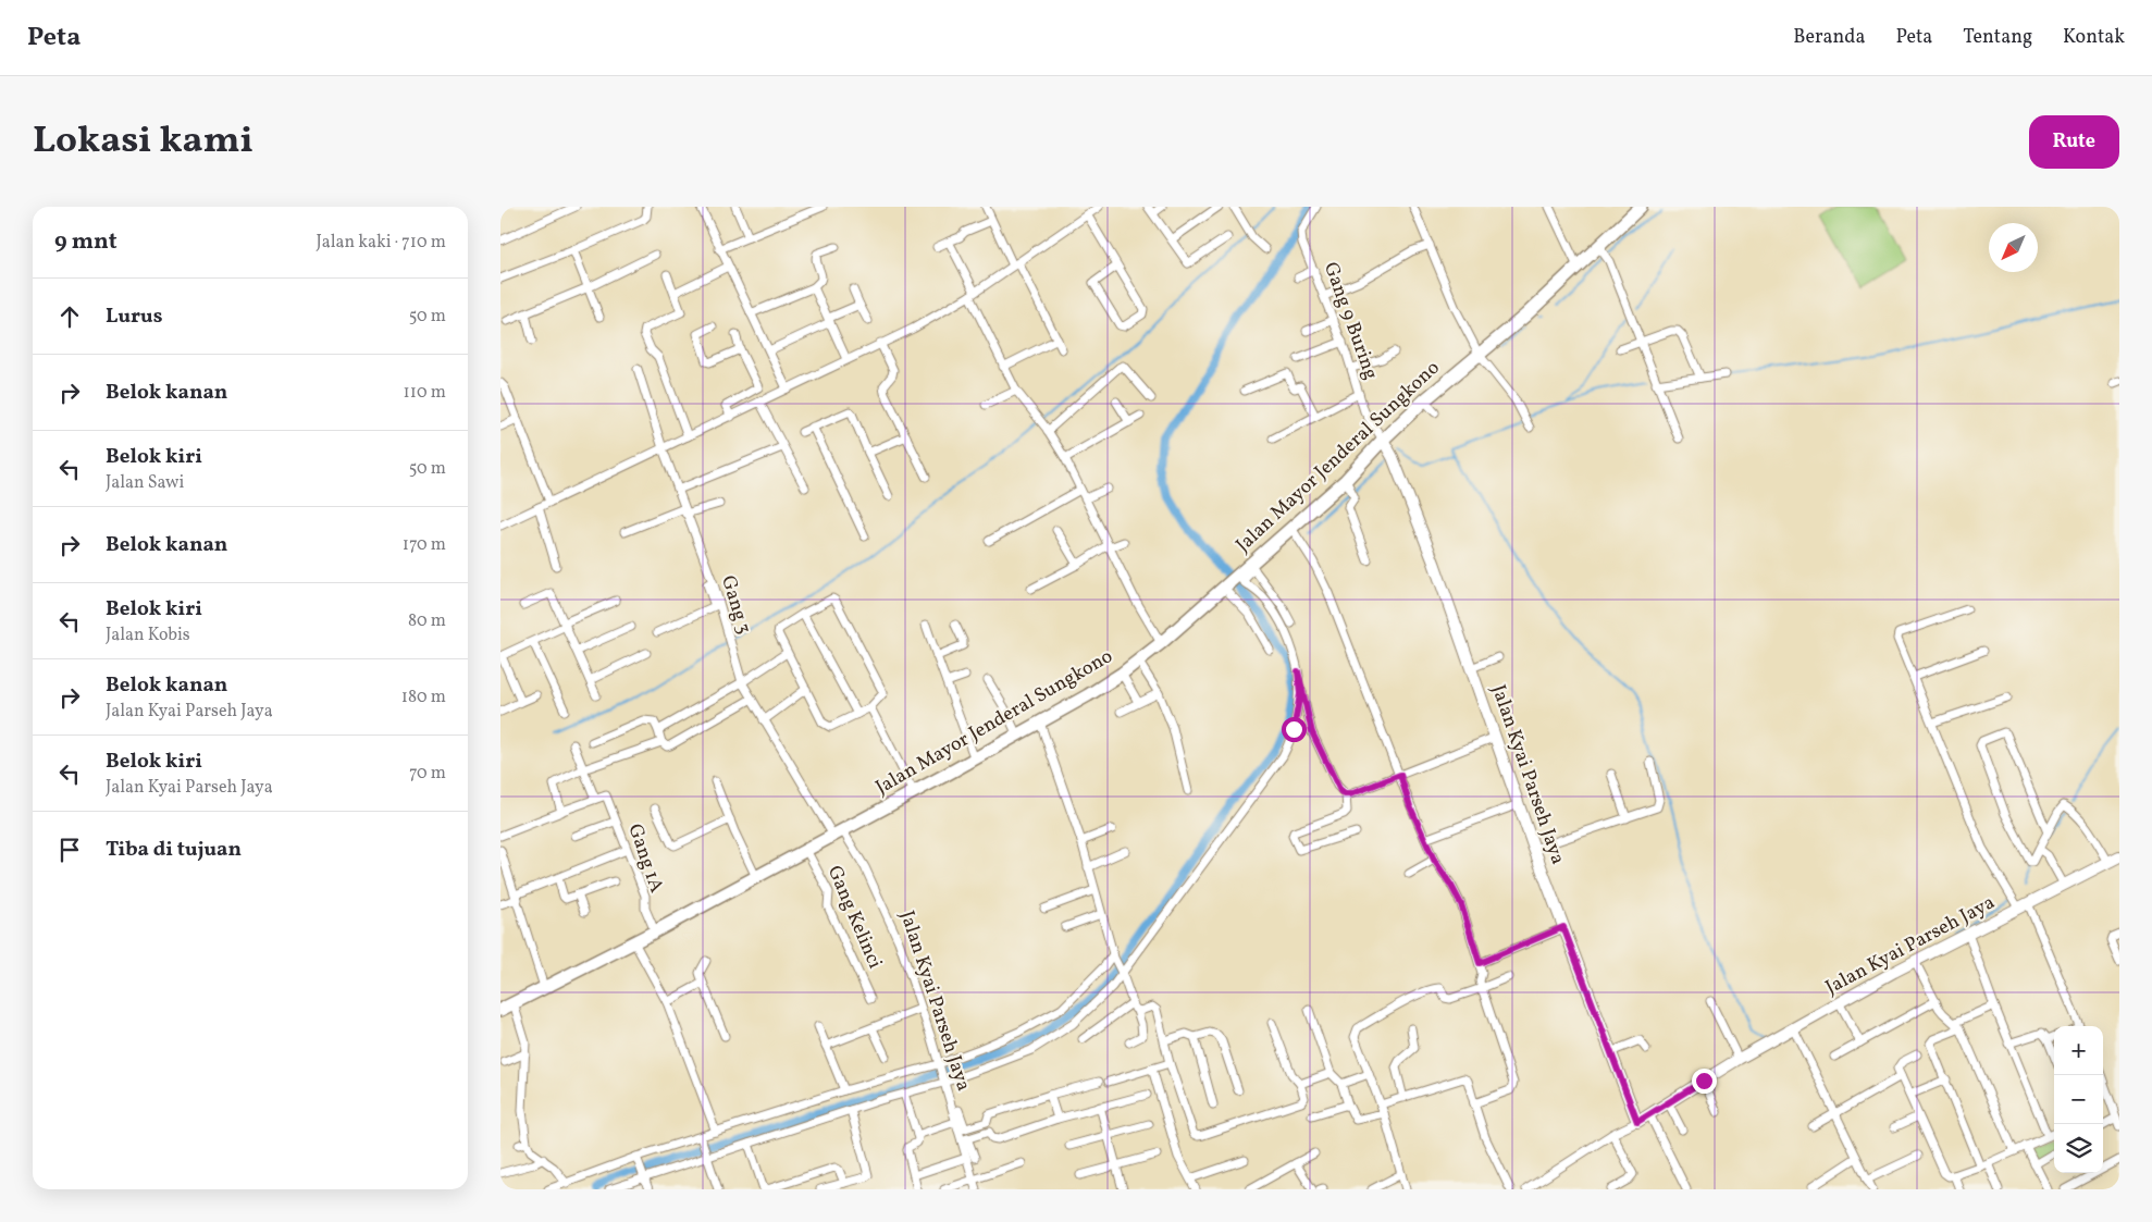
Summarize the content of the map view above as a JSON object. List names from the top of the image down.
{
  "streets": {
    "main road": ["Jalan Mayor Jenderal Sungkono", "Jalan Kyai Parseh Jaya"],
    "street": [
      "Gang 9 Buring",
      "Gang 3",
      "Gang 1A",
      "Gang Kelinci"
    ]
  },
  "crossings": [
    ["Gang 9 Buring", "Jalan Mayor Jenderal Sungkono"],
    ["Gang 9 Buring", "Jalan Kyai Parseh Jaya"],
    ["Jalan Mayor Jenderal Sungkono", "Gang 3"],
    ["Jalan Mayor Jenderal Sungkono", "Jalan Kyai Parseh Jaya"],
    ["Jalan Mayor Jenderal Sungkono", "Gang 1A"],
    ["Jalan Mayor Jenderal Sungkono", "Gang Kelinci"],
    ["Gang 3", "Jalan Kyai Parseh Jaya"]
  ],
  "north": "bottom left",
  "page": {
    "header": "Peta",
    "nav": [
      "Beranda",
      "Peta",
      "Tentang",
      "Kontak"
    ],
    "title": "Lokasi kami",
    "buttons": "Rute",
    "heading": ["9 mnt", "Jalan kaki · 710 m"],
    "list": [
      ["Lurus", "50 m"],
      ["Belok kanan", "110 m"],
      ["Belok kiri", "Jalan Sawi", "50 m"],
      ["Belok kanan", "170 m"],
      ["Belok kiri", "Jalan Kobis", "80 m"],
      ["Belok kanan", "Jalan Kyai Parseh Jaya", "180 m"],
      ["Belok kiri", "Jalan Kyai Parseh Jaya", "70 m"],
      "Tiba di tujuan"
    ],
    "map_buttons": ["+", "−"]
  }
}
